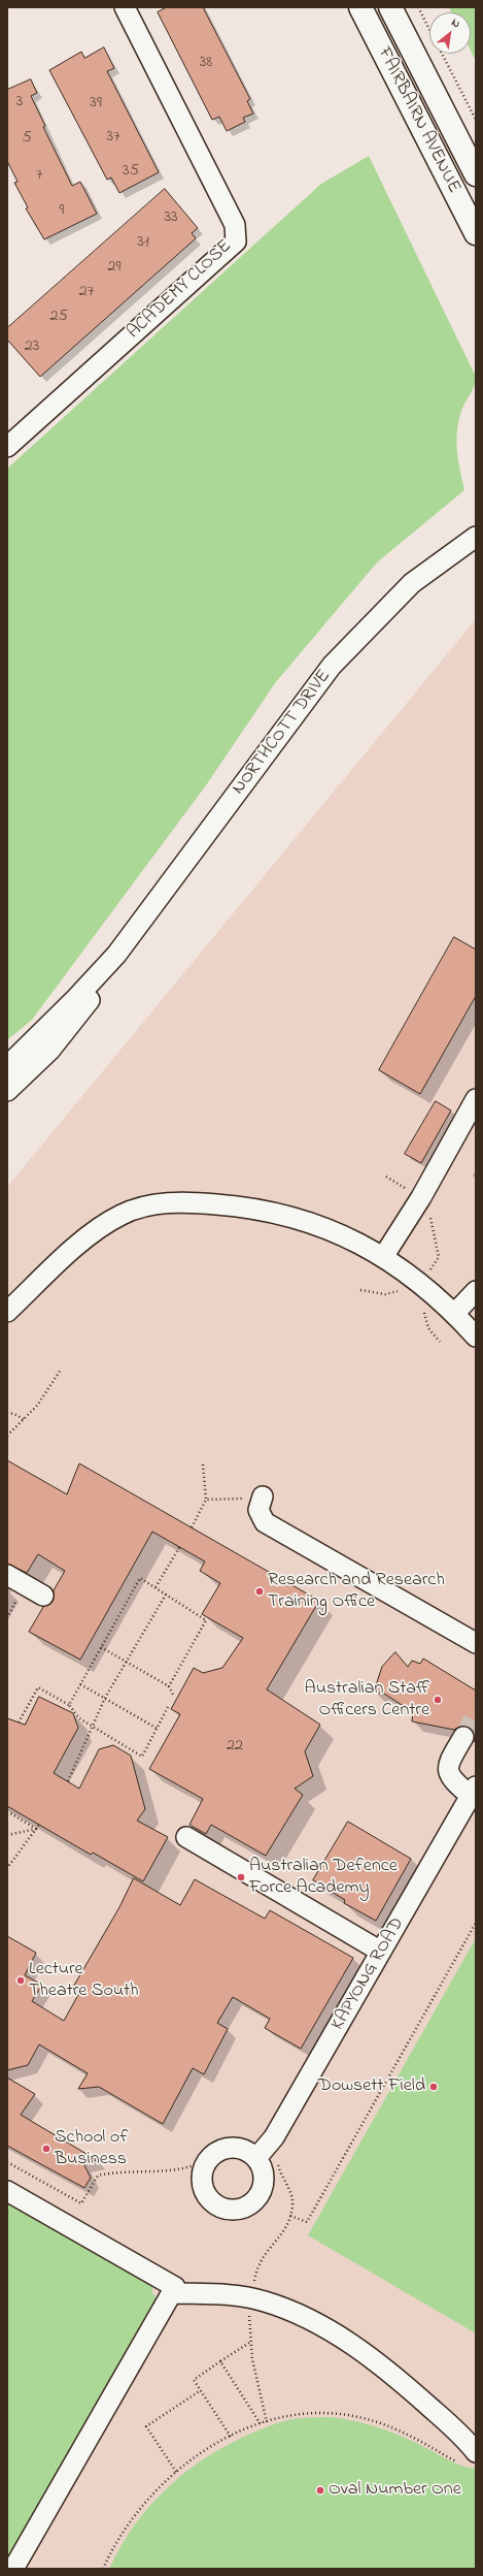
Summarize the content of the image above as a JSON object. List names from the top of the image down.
{
  "streets": {
    "main road": ["FAIRBAIRN AVENUE"],
    "street": ["ACADEMY CLOSE", "NORTHCOTT DRIVE", "KAPYONG ROAD"]
  },
  "places": [
    "Research and Research Training Office",
    "Australian Staff Officers Centre",
    "Australian Defence Force Academy",
    "Lecture Theatre South",
    "Dowsett Field",
    "School of Business",
    "Oval Number One"
  ],
  "house_numbers": [
    "38",
    "3",
    "39",
    "37",
    "5",
    "35",
    "7",
    "9",
    "33",
    "31",
    "29",
    "27",
    "25",
    "23",
    "22"
  ],
  "north": "top right"
}
